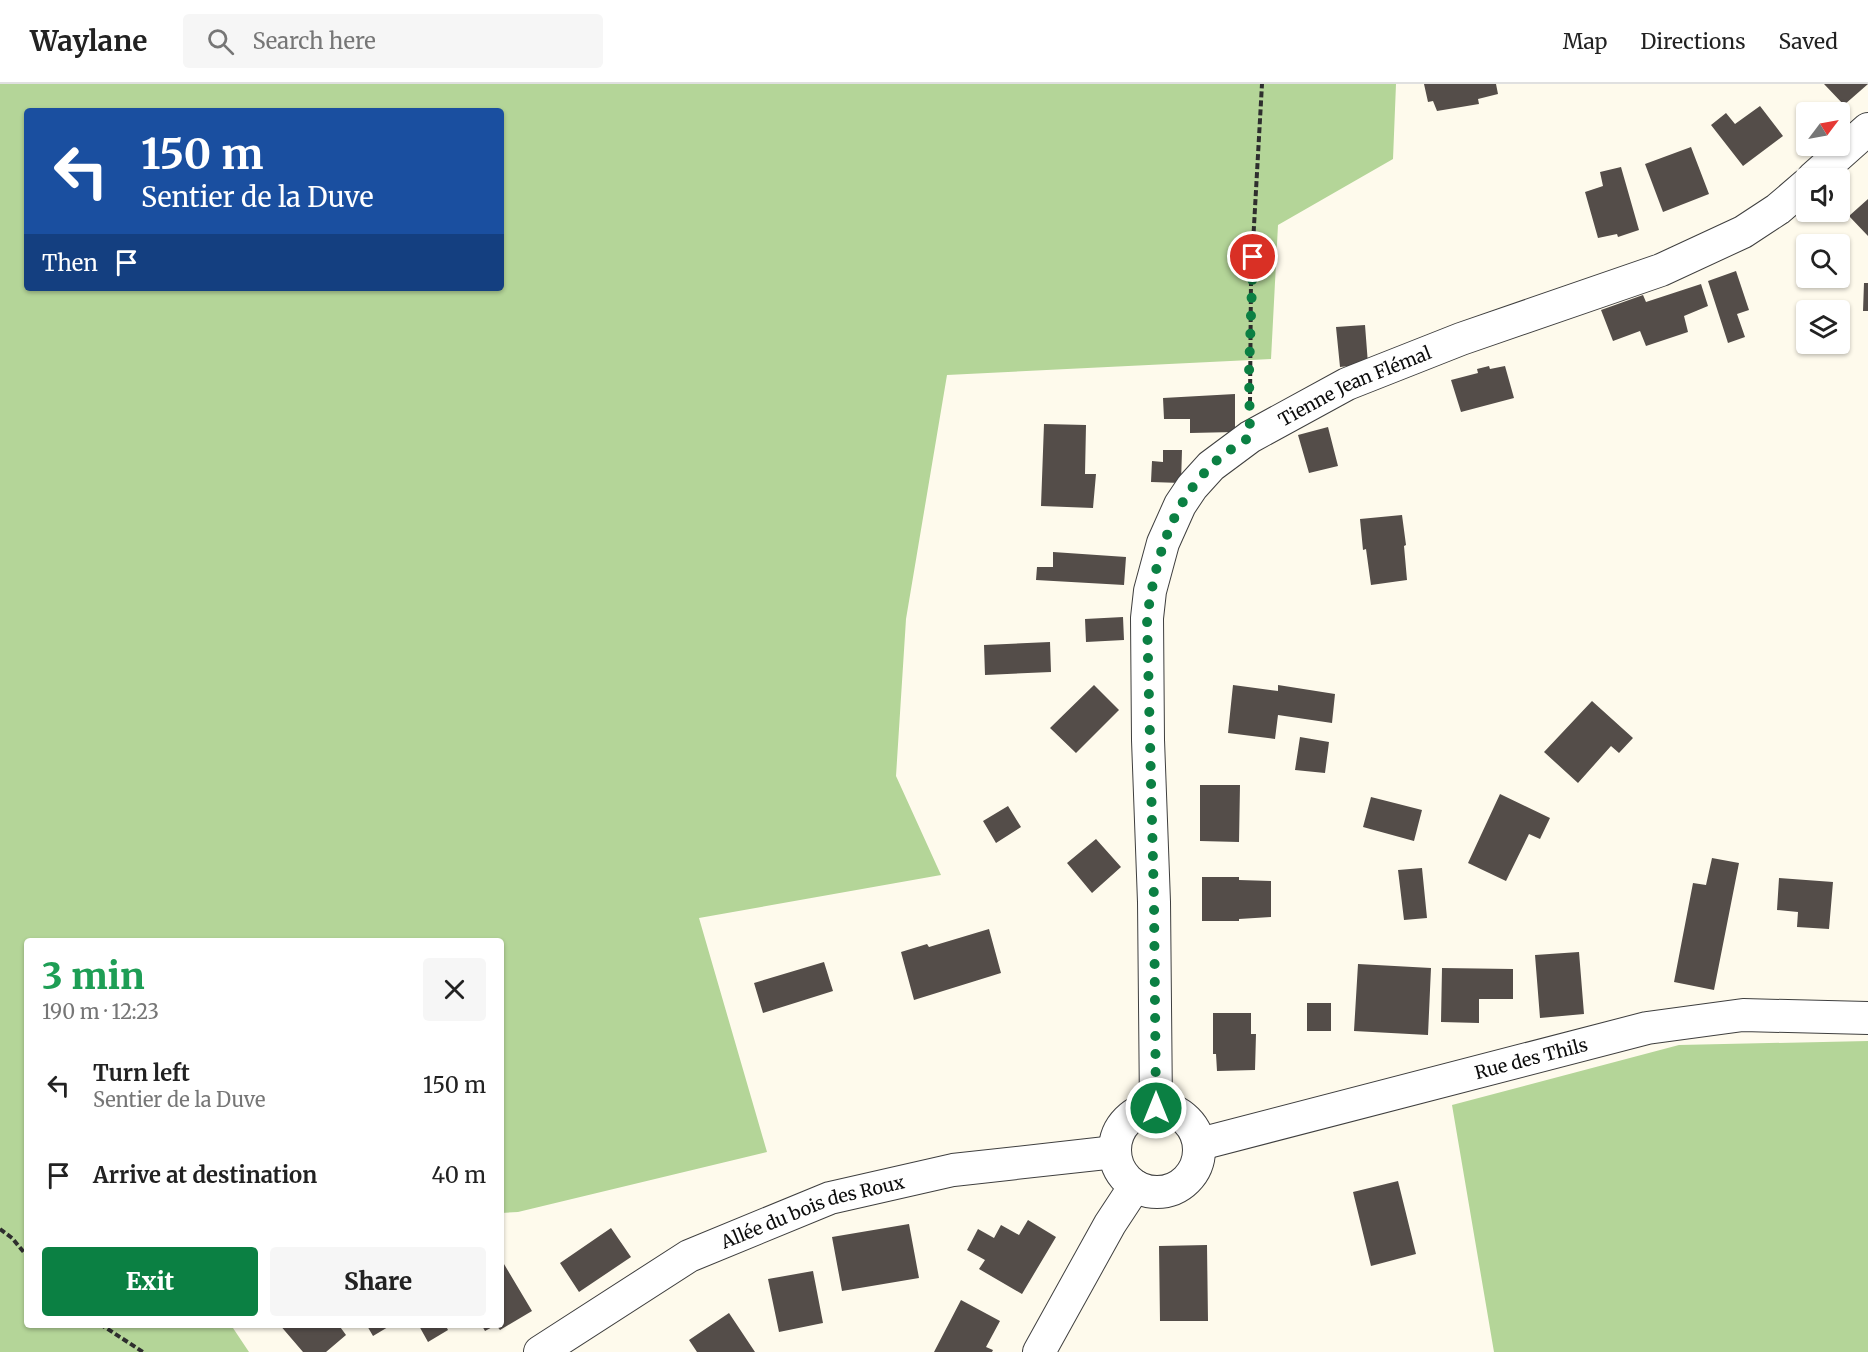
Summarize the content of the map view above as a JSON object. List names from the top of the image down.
{
  "streets": {
    "street": ["Tienne Jean Flémal", "Rue des Thils", "Allée du bois des Roux"]
  },
  "crossings": [
    ["Tienne Jean Flémal", "Rue des Thils"],
    ["Tienne Jean Flémal", "Allée du bois des Roux"],
    ["Rue des Thils", "Allée du bois des Roux"]
  ],
  "north": "top right",
  "page": {
    "header": "Waylane",
    "search": "Search here",
    "nav": ["Map", "Directions", "Saved"],
    "turn": ["150 m", "Sentier de la Duve"],
    "then": "Then",
    "heading": ["3 min", "190 m · 12:23"],
    "list": [
      {
        "name": "Turn left",
        "note": "Sentier de la Duve",
        "value": "150 m"
      },
      {
        "name": "Arrive at destination",
        "value": "40 m"
      }
    ],
    "buttons": ["Exit", "Share"]
  }
}
